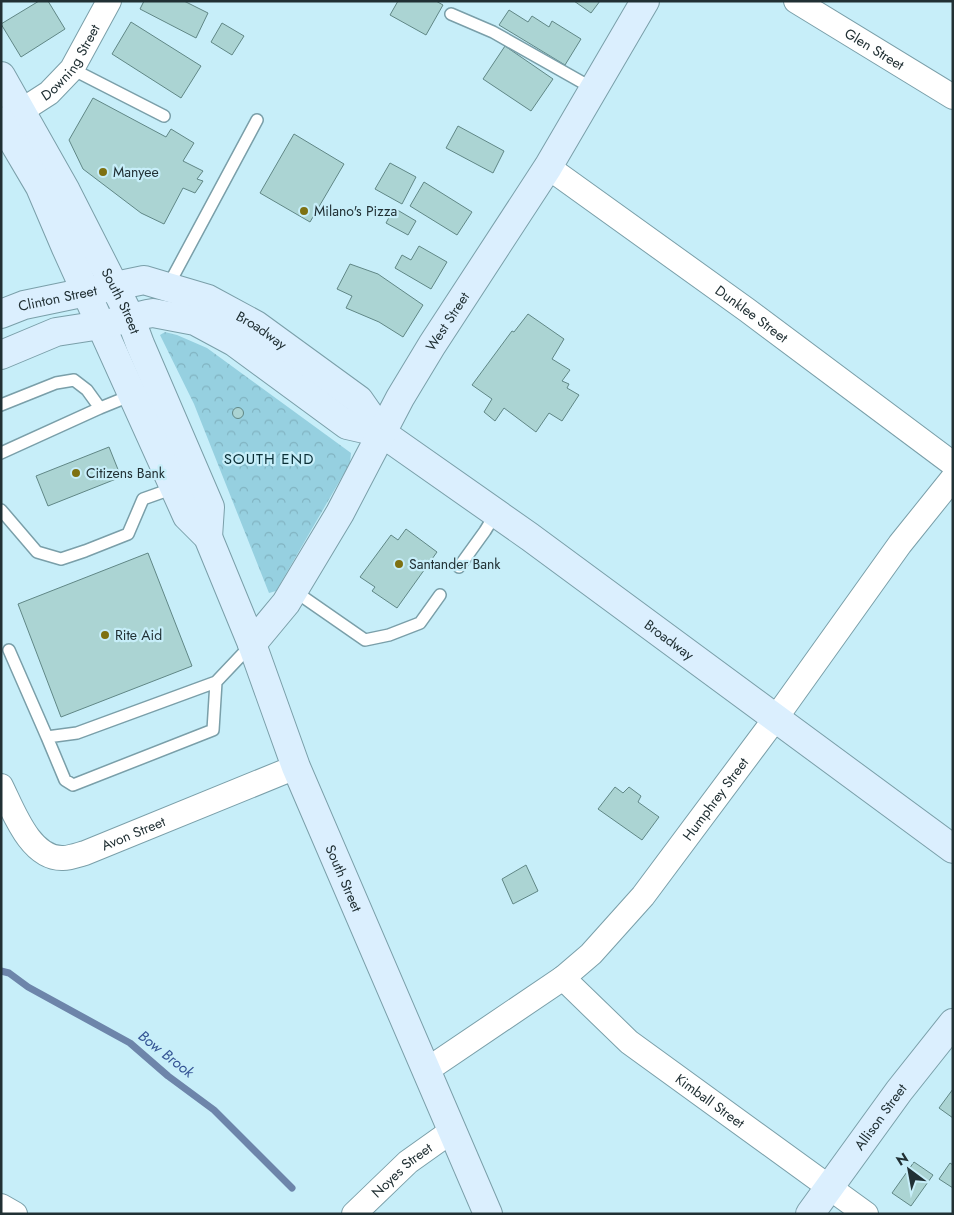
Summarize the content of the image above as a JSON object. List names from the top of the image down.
{
  "streets": {
    "street": [
      "Glen Street",
      "Downing Street",
      "Clinton Street",
      "South Street",
      "Dunklee Street",
      "West Street",
      "Broadway",
      "Humphrey Street",
      "Avon Street",
      "Kimball Street",
      "Allison Street",
      "Noyes Street"
    ]
  },
  "crossings": [
    ["Downing Street", "South Street"],
    ["Clinton Street", "South Street"],
    ["Clinton Street", "Broadway"],
    ["South Street", "West Street"],
    ["South Street", "Broadway"],
    ["South Street", "Humphrey Street"],
    ["South Street", "Avon Street"],
    ["South Street", "Noyes Street"],
    ["Dunklee Street", "West Street"],
    ["West Street", "Broadway"],
    ["Broadway", "Humphrey Street"],
    ["Humphrey Street", "Kimball Street"],
    ["Kimball Street", "Allison Street"]
  ],
  "districts": ["SOUTH END"],
  "water": ["Bow Brook"],
  "places": [
    "Manyee",
    "Milano's Pizza",
    "Citizens Bank",
    "Santander Bank",
    "Rite Aid"
  ],
  "north": "top left"
}
